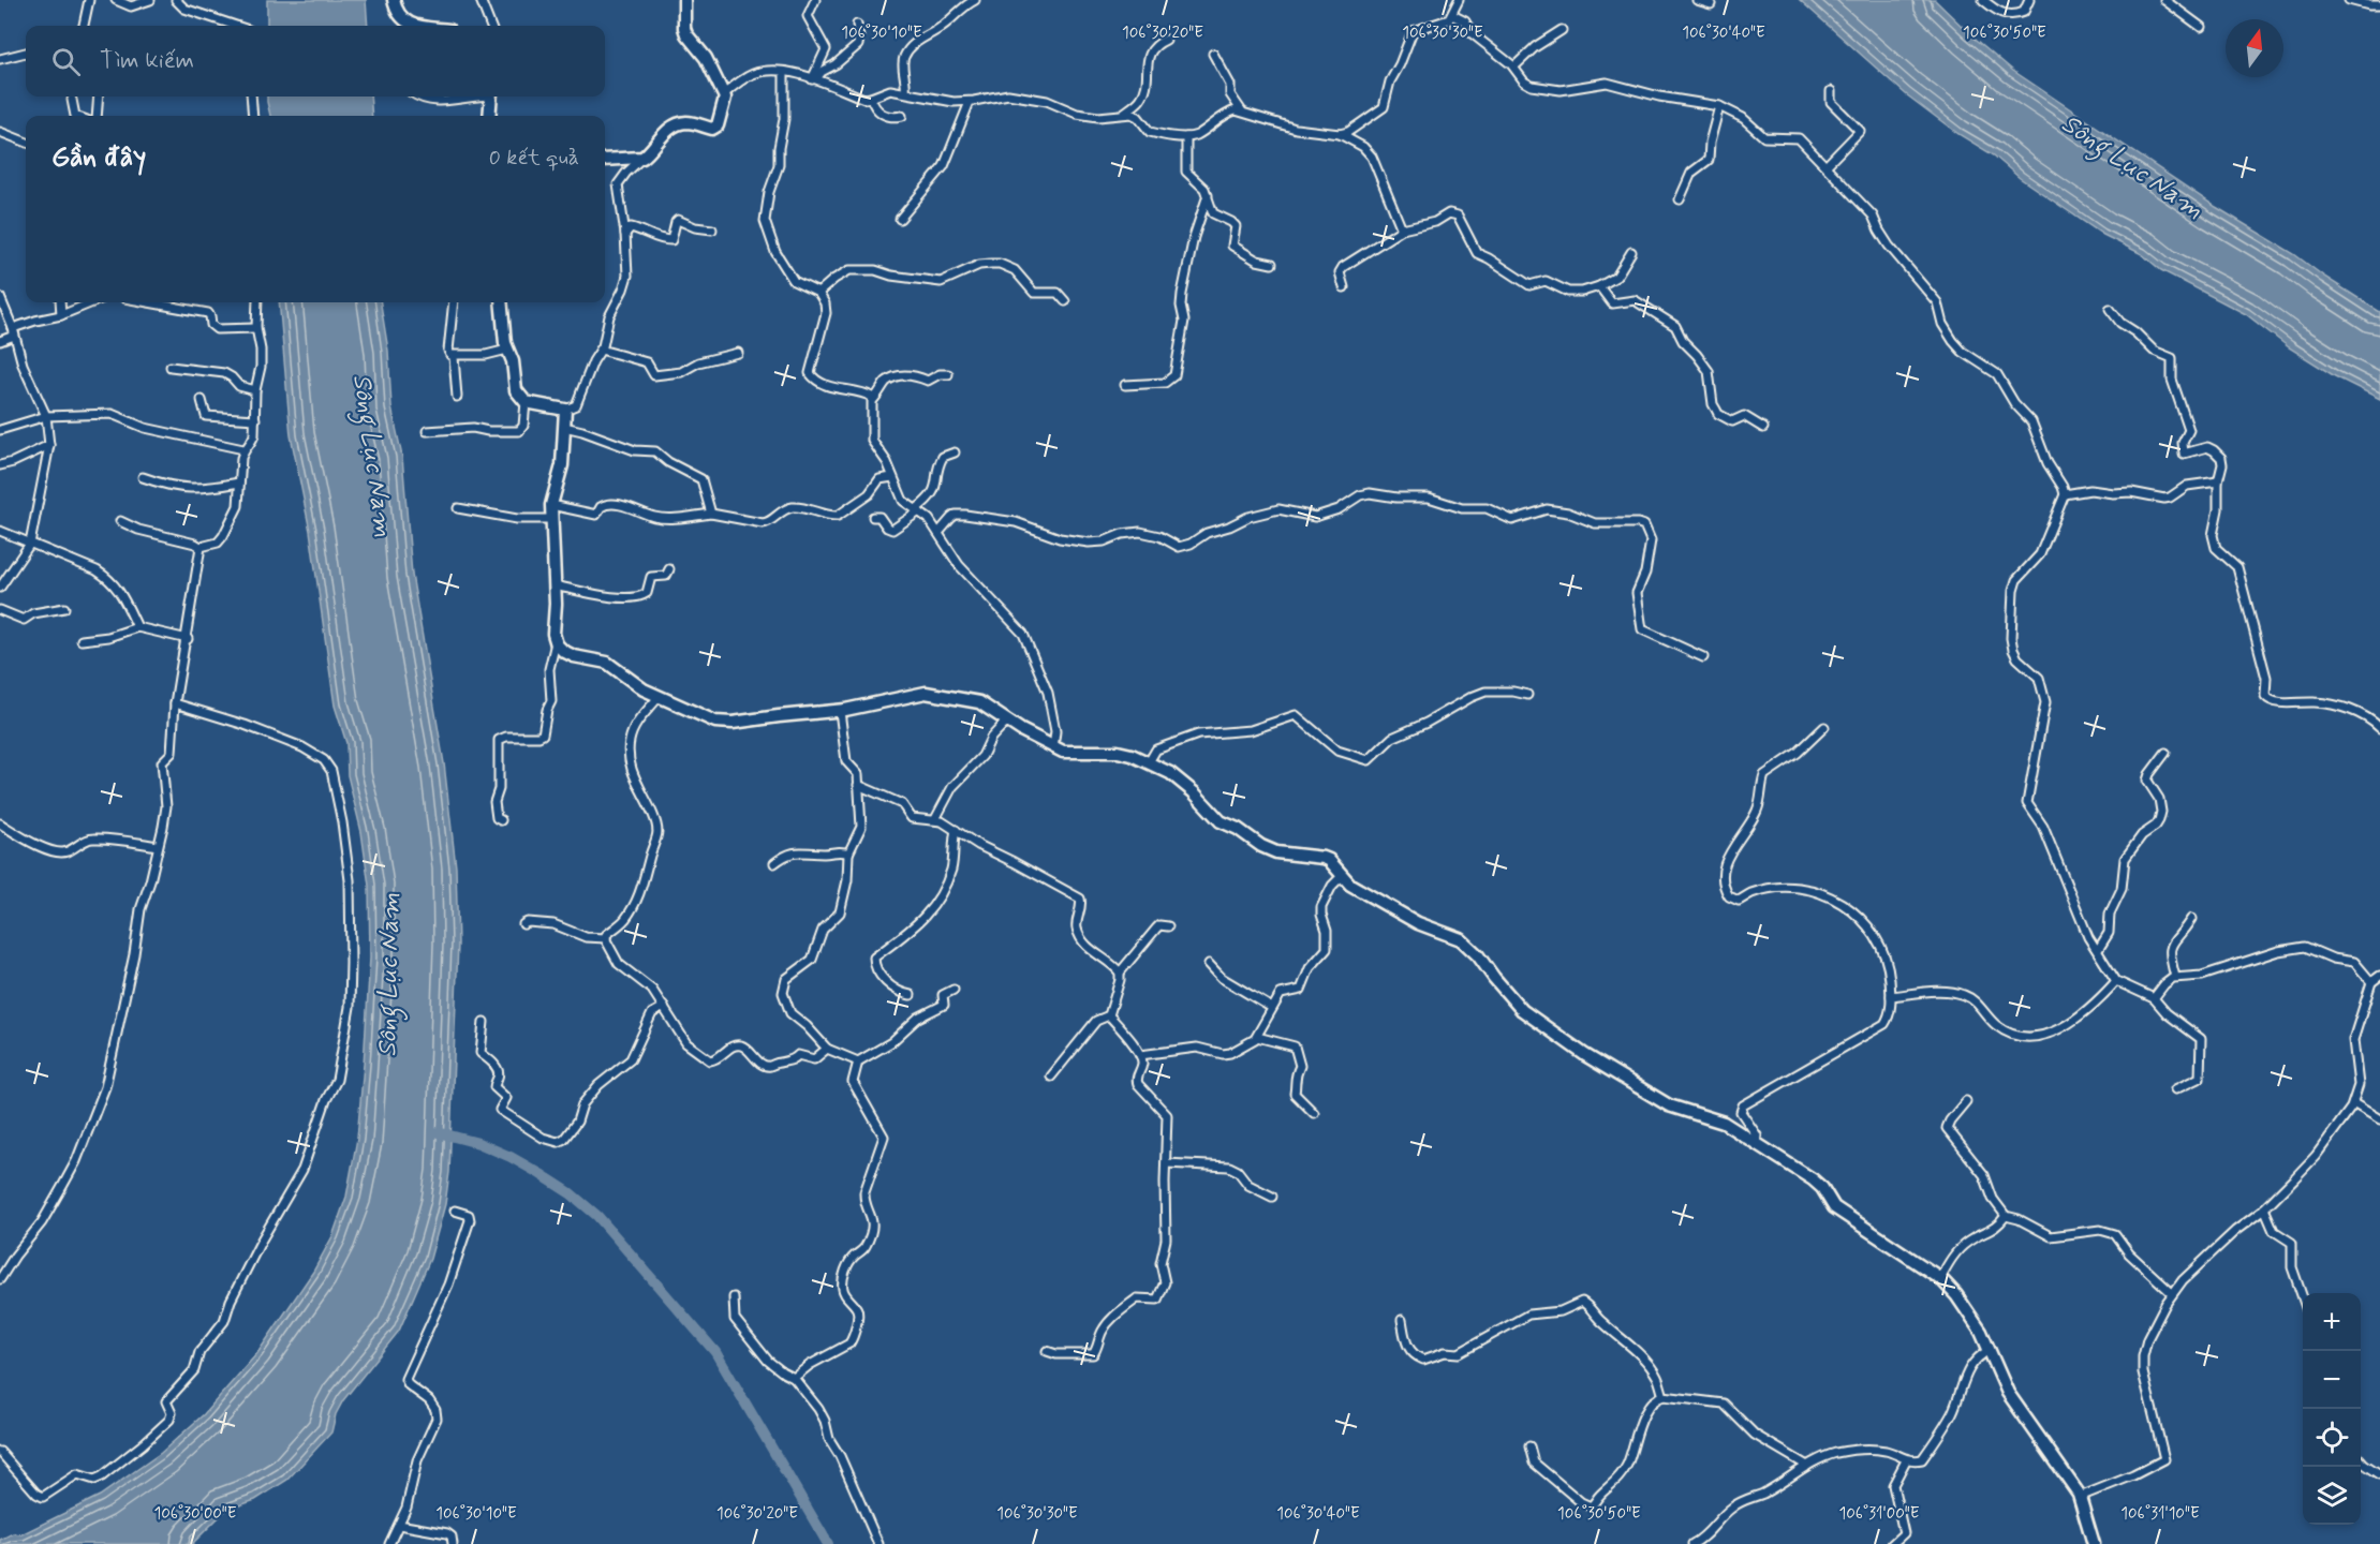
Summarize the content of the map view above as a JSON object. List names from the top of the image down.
{
  "water": ["Sông Lục Nam"],
  "north": "top",
  "page": {
    "search": "Tìm kiếm",
    "heading": ["Gần đây", "0 kết quả"],
    "map_buttons": ["+", "−"]
  },
  "coordinates": [
    "106°30'10\"E",
    "106°30'20\"E",
    "106°30'30\"E",
    "106°30'40\"E",
    "106°30'50\"E",
    "106°30'00\"E",
    "106°31'00\"E",
    "106°31'10\"E"
  ]
}
